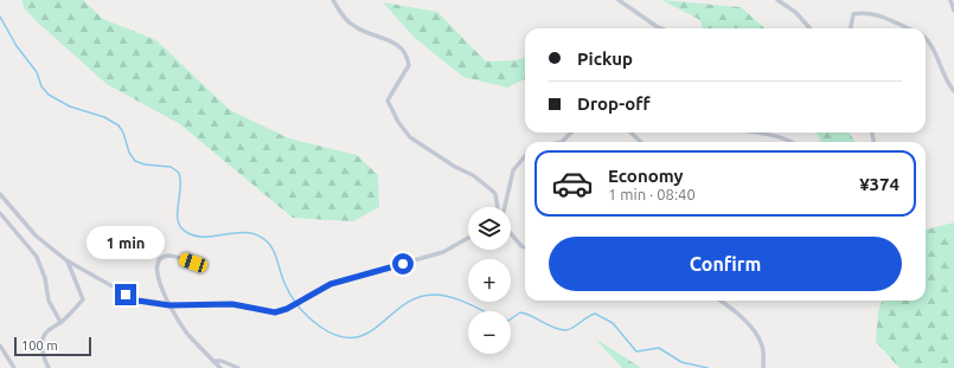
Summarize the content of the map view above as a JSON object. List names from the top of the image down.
{
  "scale_bar": "100 m",
  "page": {
    "banner": ["Pickup", "Drop-off"],
    "list": [
      {
        "name": "Economy",
        "note": "1 min · 08:40",
        "value": "¥374"
      }
    ],
    "map_buttons": ["+", "−"],
    "bubble": "1 min",
    "buttons": "Confirm",
    "scale": "100 m"
  }
}
